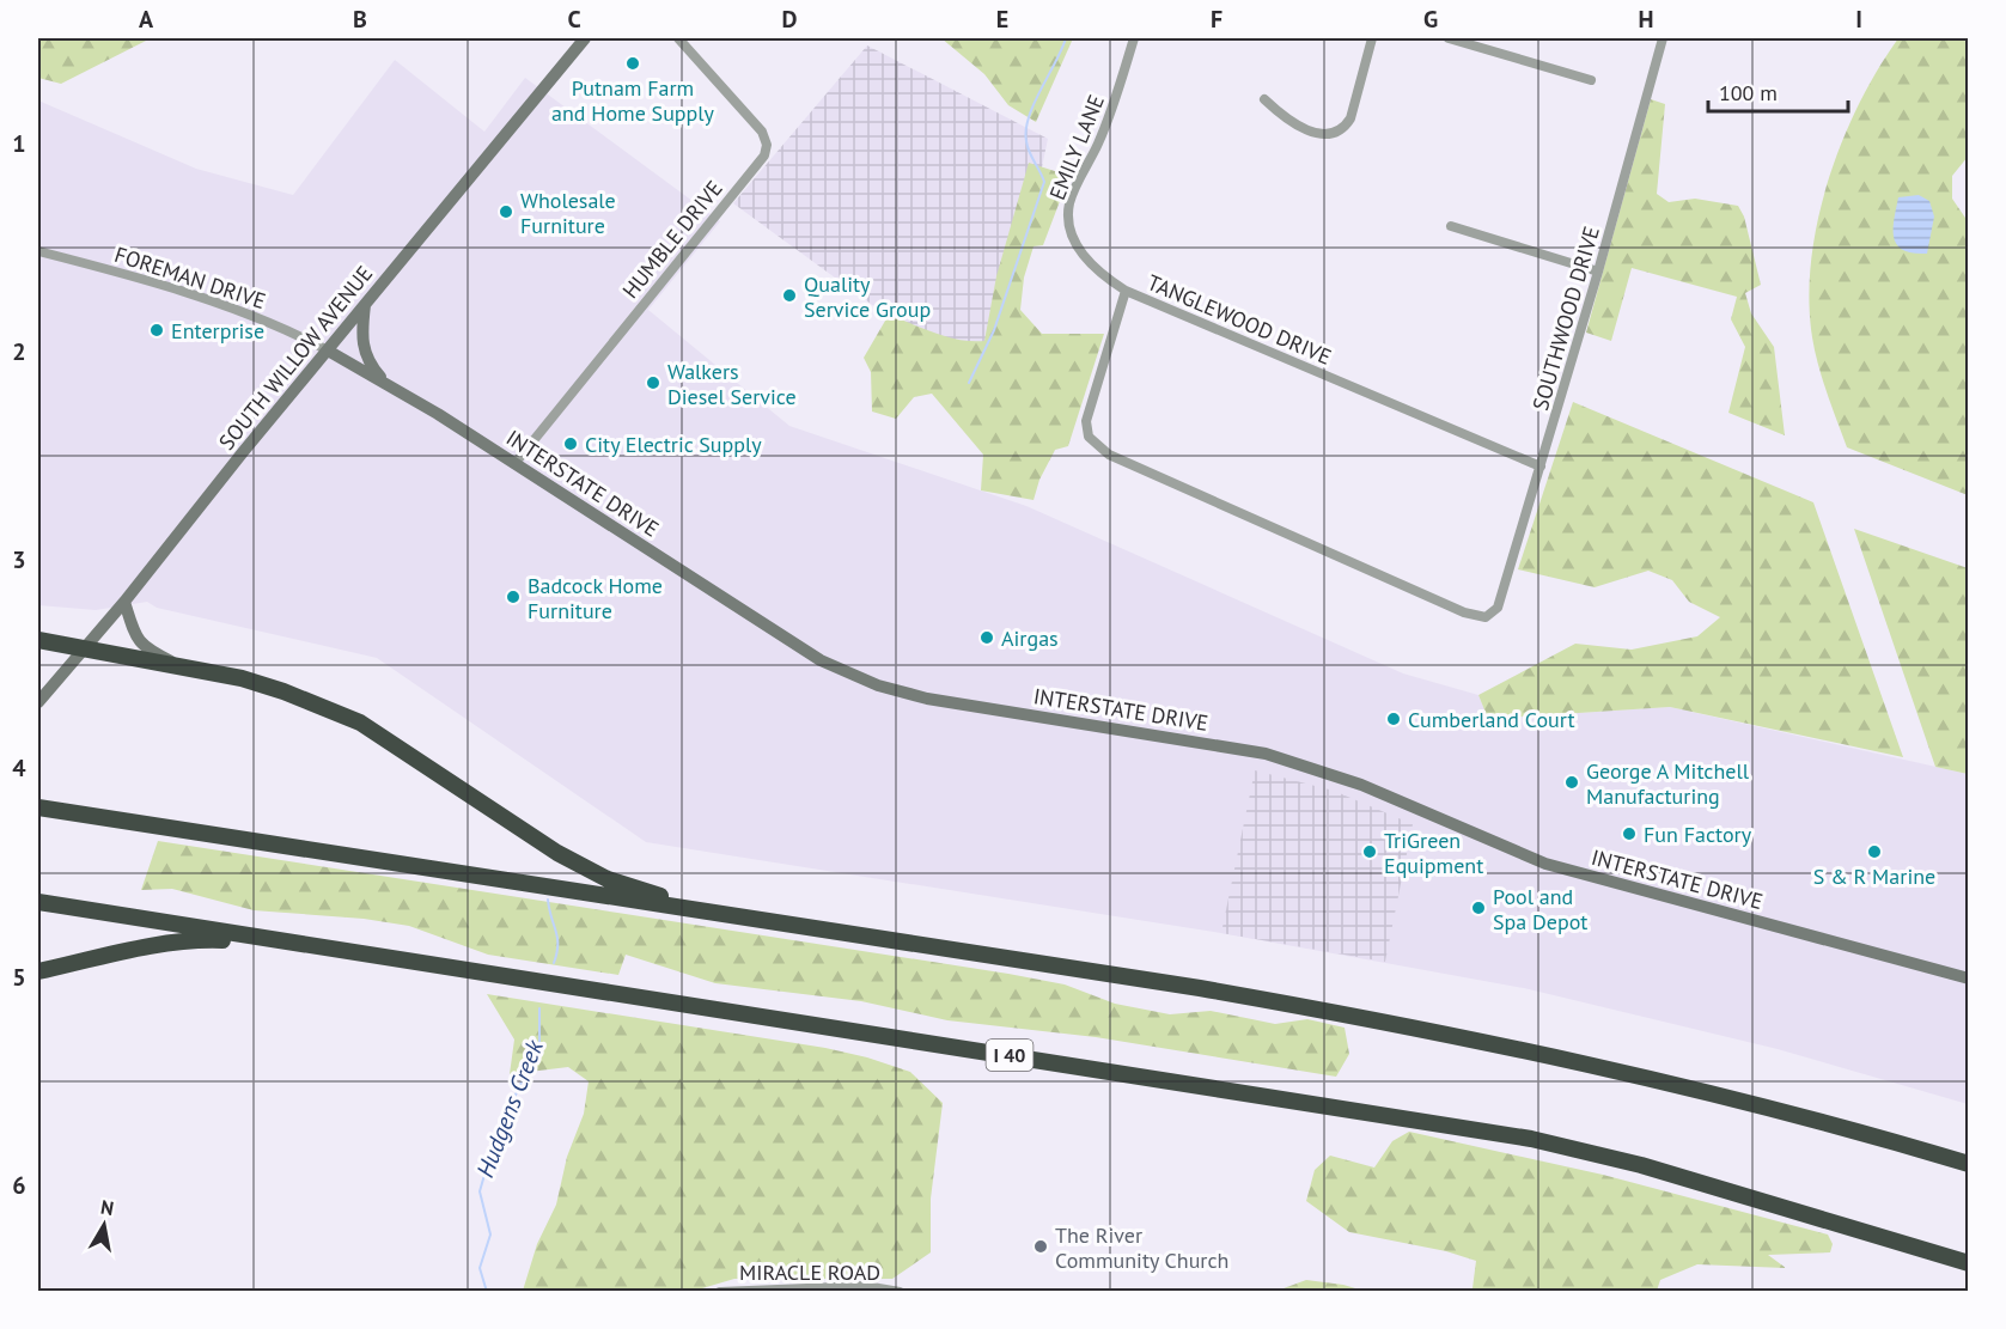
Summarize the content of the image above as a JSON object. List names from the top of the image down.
{
  "streets": {
    "highway": ["I 40"],
    "main road": ["SOUTH WILLOW AVENUE", "INTERSTATE DRIVE"],
    "street": [
      "EMILY LANE",
      "HUMBLE DRIVE",
      "FOREMAN DRIVE",
      "SOUTHWOOD DRIVE",
      "TANGLEWOOD DRIVE",
      "MIRACLE ROAD"
    ]
  },
  "crossings": [
    ["EMILY LANE", "TANGLEWOOD DRIVE"],
    ["HUMBLE DRIVE", "INTERSTATE DRIVE"],
    ["FOREMAN DRIVE", "SOUTH WILLOW AVENUE"],
    ["FOREMAN DRIVE", "INTERSTATE DRIVE"],
    ["SOUTHWOOD DRIVE", "TANGLEWOOD DRIVE"],
    ["SOUTH WILLOW AVENUE", "INTERSTATE DRIVE"]
  ],
  "water": ["Hudgens Creek"],
  "places": [
    "Putnam Farm and Home Supply",
    "Wholesale Furniture",
    "Quality Service Group",
    "Enterprise",
    "Walkers Diesel Service",
    "City Electric Supply",
    "Badcock Home Furniture",
    "Airgas",
    "Cumberland Court",
    "George A Mitchell Manufacturing",
    "Fun Factory",
    "TriGreen Equipment",
    "S & R Marine",
    "Pool and Spa Depot",
    "The River Community Church"
  ],
  "scale_bar": "100 m",
  "north": "top",
  "grid": {
    "columns": [
      "A",
      "B",
      "C",
      "D",
      "E",
      "F",
      "G",
      "H",
      "I"
    ],
    "rows": [
      "1",
      "2",
      "3",
      "4",
      "5",
      "6"
    ]
  }
}
